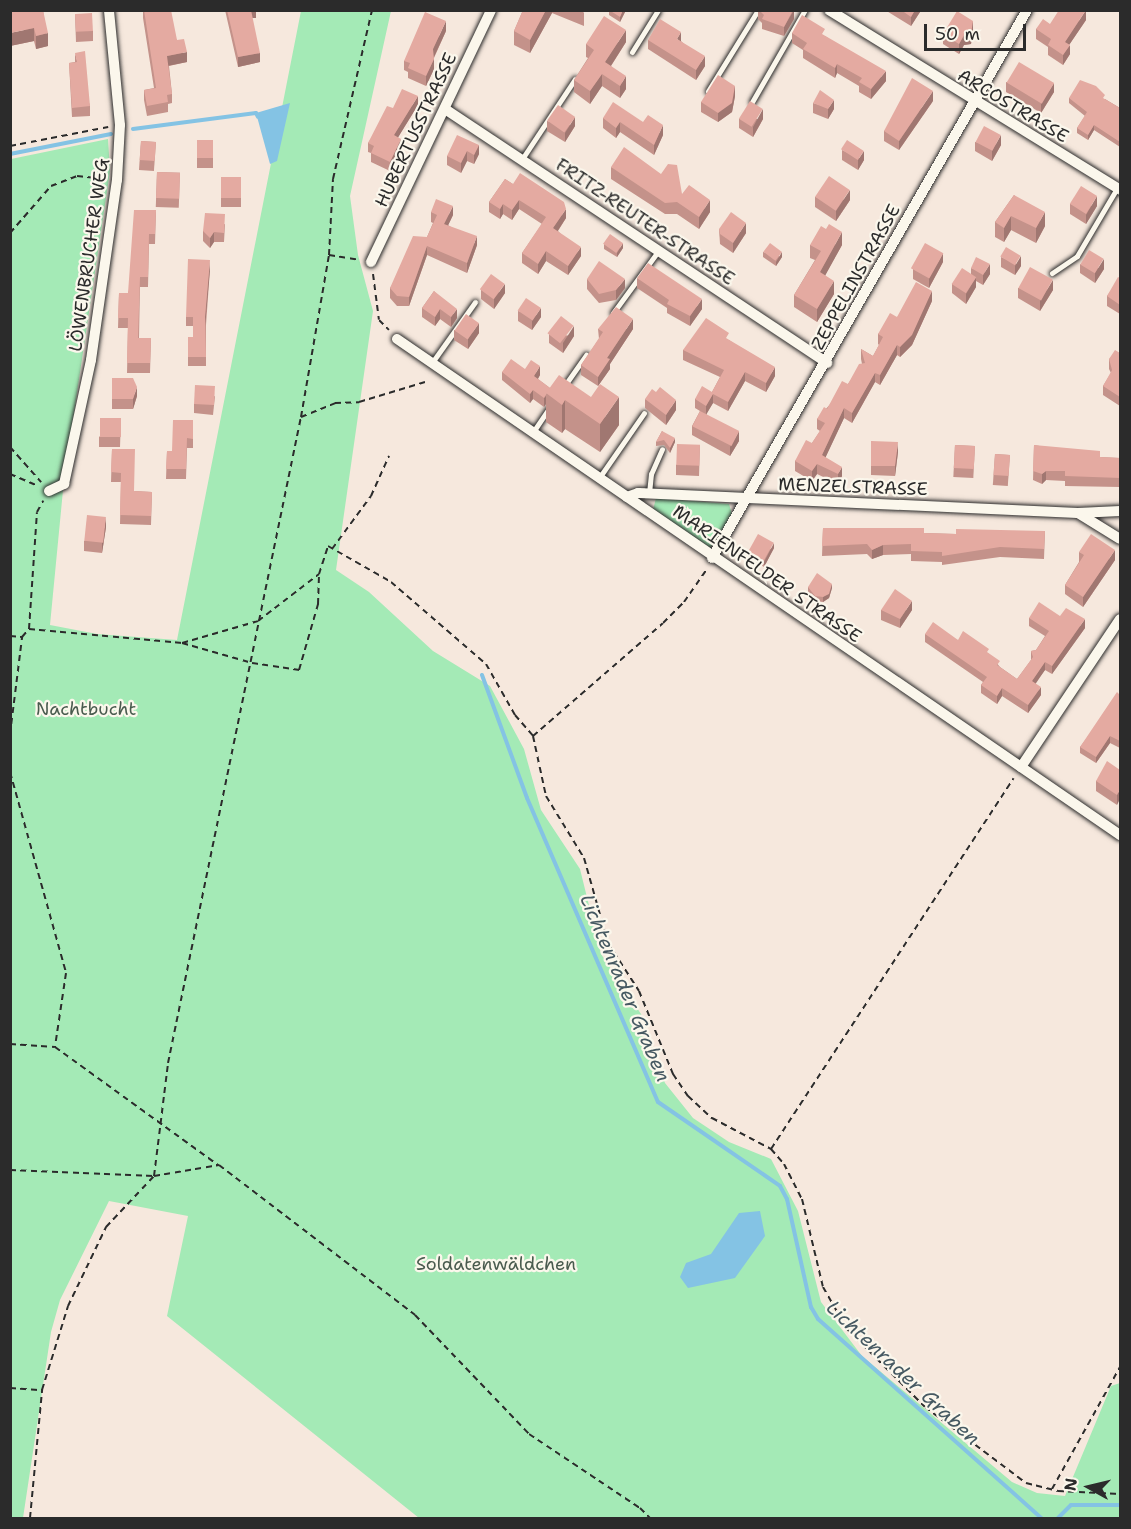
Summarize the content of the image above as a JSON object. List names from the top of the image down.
{
  "streets": {
    "street": [
      "ARCOSTRASSE",
      "HUBERTUSSTRASSE",
      "FRITZ-REUTER-STRASSE",
      "LÖWENBRUCHER WEG",
      "ZEPPELINSTRASSE",
      "MENZELSTRASSE",
      "MARIENFELDER STRASSE"
    ]
  },
  "crossings": [
    ["ARCOSTRASSE", "ZEPPELINSTRASSE"],
    ["HUBERTUSSTRASSE", "FRITZ-REUTER-STRASSE"],
    ["FRITZ-REUTER-STRASSE", "ZEPPELINSTRASSE"],
    ["ZEPPELINSTRASSE", "MENZELSTRASSE"],
    ["ZEPPELINSTRASSE", "MARIENFELDER STRASSE"],
    ["MENZELSTRASSE", "MARIENFELDER STRASSE"]
  ],
  "water": ["Lichtenrader Graben"],
  "parks": ["Nachtbucht", "Soldatenwäldchen"],
  "scale_bar": "50 m",
  "north": "left"
}
